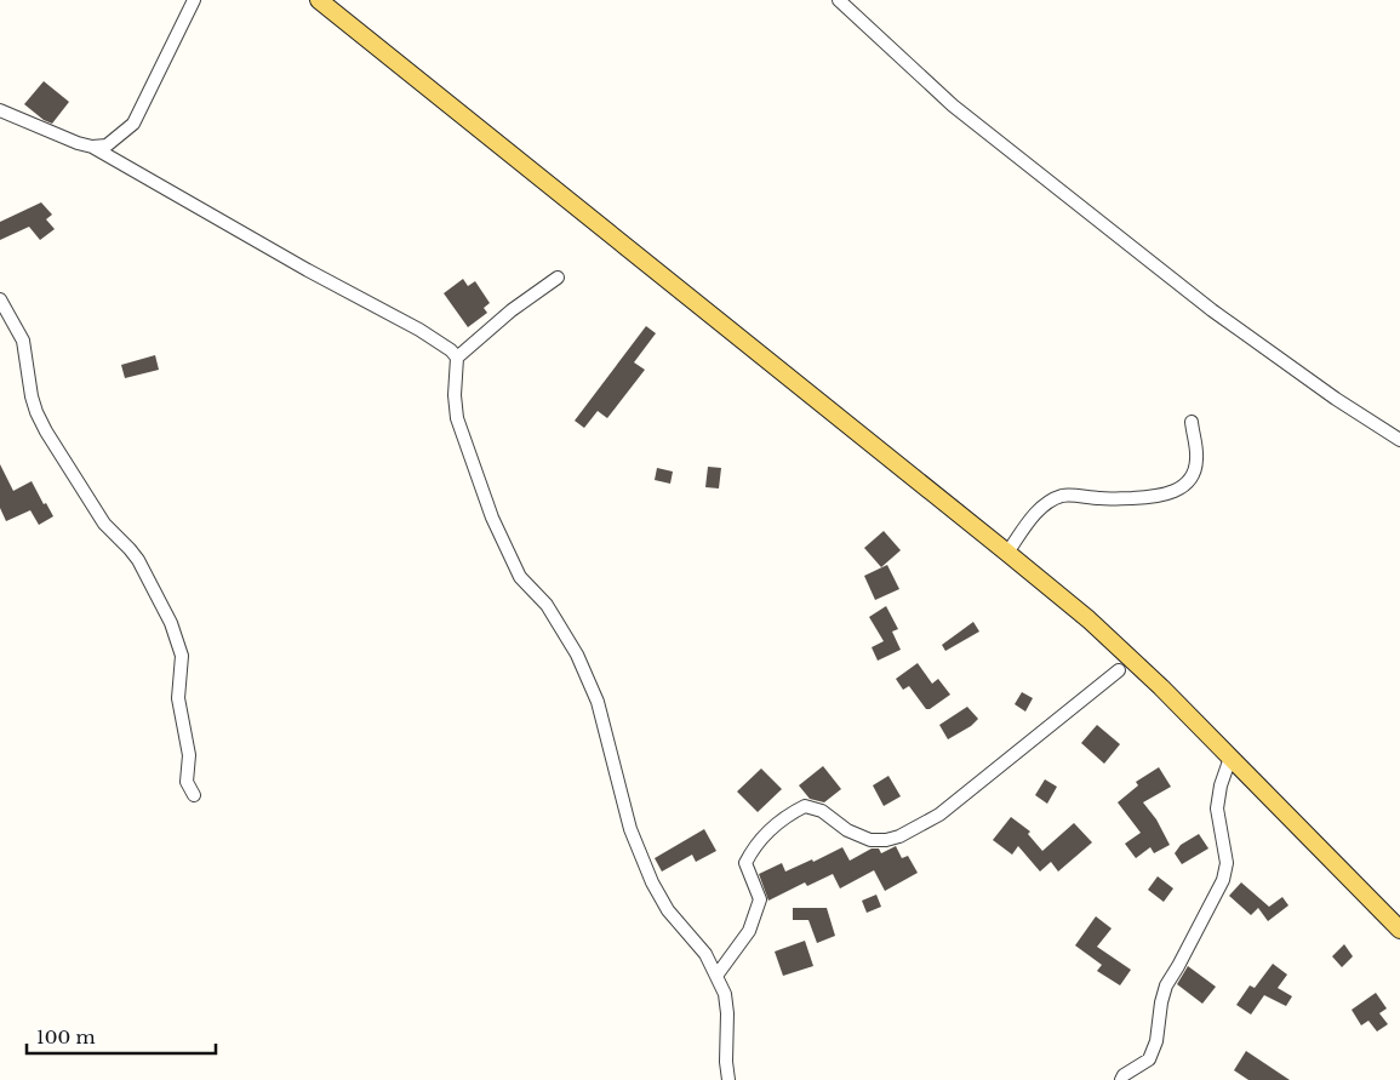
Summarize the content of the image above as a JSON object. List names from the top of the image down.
{
  "scale_bar": "100 m"
}
